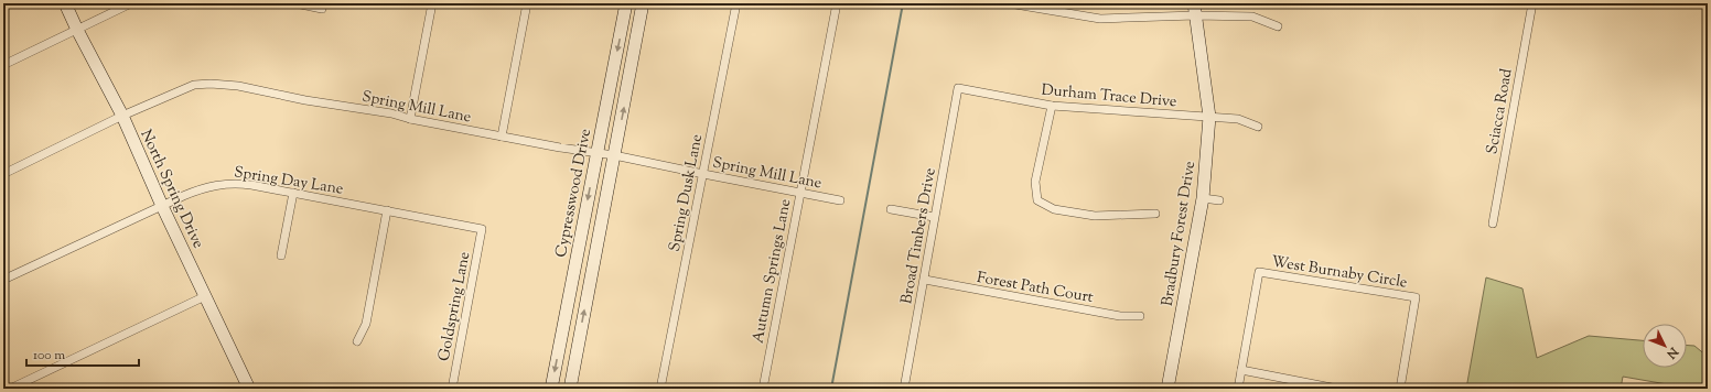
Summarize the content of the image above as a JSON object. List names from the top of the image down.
{
  "streets": {
    "main road": ["North Spring Drive", "Cypresswood Drive", "Bradbury Forest Drive"],
    "street": [
      "Durham Trace Drive",
      "Spring Mill Lane",
      "Sciacca Road",
      "Spring Day Lane",
      "Spring Dusk Lane",
      "Broad Timbers Drive",
      "Autumn Springs Lane",
      "West Burnaby Circle",
      "Forest Path Court",
      "Goldspring Lane"
    ]
  },
  "crossings": [
    ["Durham Trace Drive", "Bradbury Forest Drive"],
    ["Durham Trace Drive", "Broad Timbers Drive"],
    ["Spring Mill Lane", "North Spring Drive"],
    ["Spring Mill Lane", "Cypresswood Drive"],
    ["Spring Mill Lane", "Spring Dusk Lane"],
    ["Spring Mill Lane", "Autumn Springs Lane"],
    ["Spring Day Lane", "North Spring Drive"],
    ["Spring Day Lane", "Goldspring Lane"],
    ["Broad Timbers Drive", "Forest Path Court"]
  ],
  "scale_bar": "100 m",
  "north": "bottom right"
}
